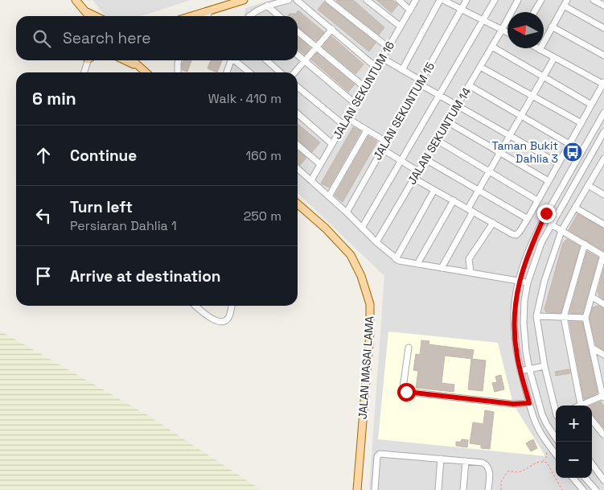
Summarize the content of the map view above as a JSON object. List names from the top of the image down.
{
  "streets": {
    "main road": ["JALAN MASAI LAMA"],
    "street": ["JALAN SEKUNTUM 16", "JALAN SEKUNTUM 15", "JALAN SEKUNTUM 14"]
  },
  "places": {
    "bus stop": ["Taman Bukit Dahlia 3"]
  },
  "north": "left",
  "page": {
    "search": "Search here",
    "heading": ["6 min", "Walk · 410 m"],
    "list": [
      ["Continue", "160 m"],
      ["Turn left", "Persiaran Dahlia 1", "250 m"],
      "Arrive at destination"
    ],
    "map_buttons": ["+", "−"]
  }
}
